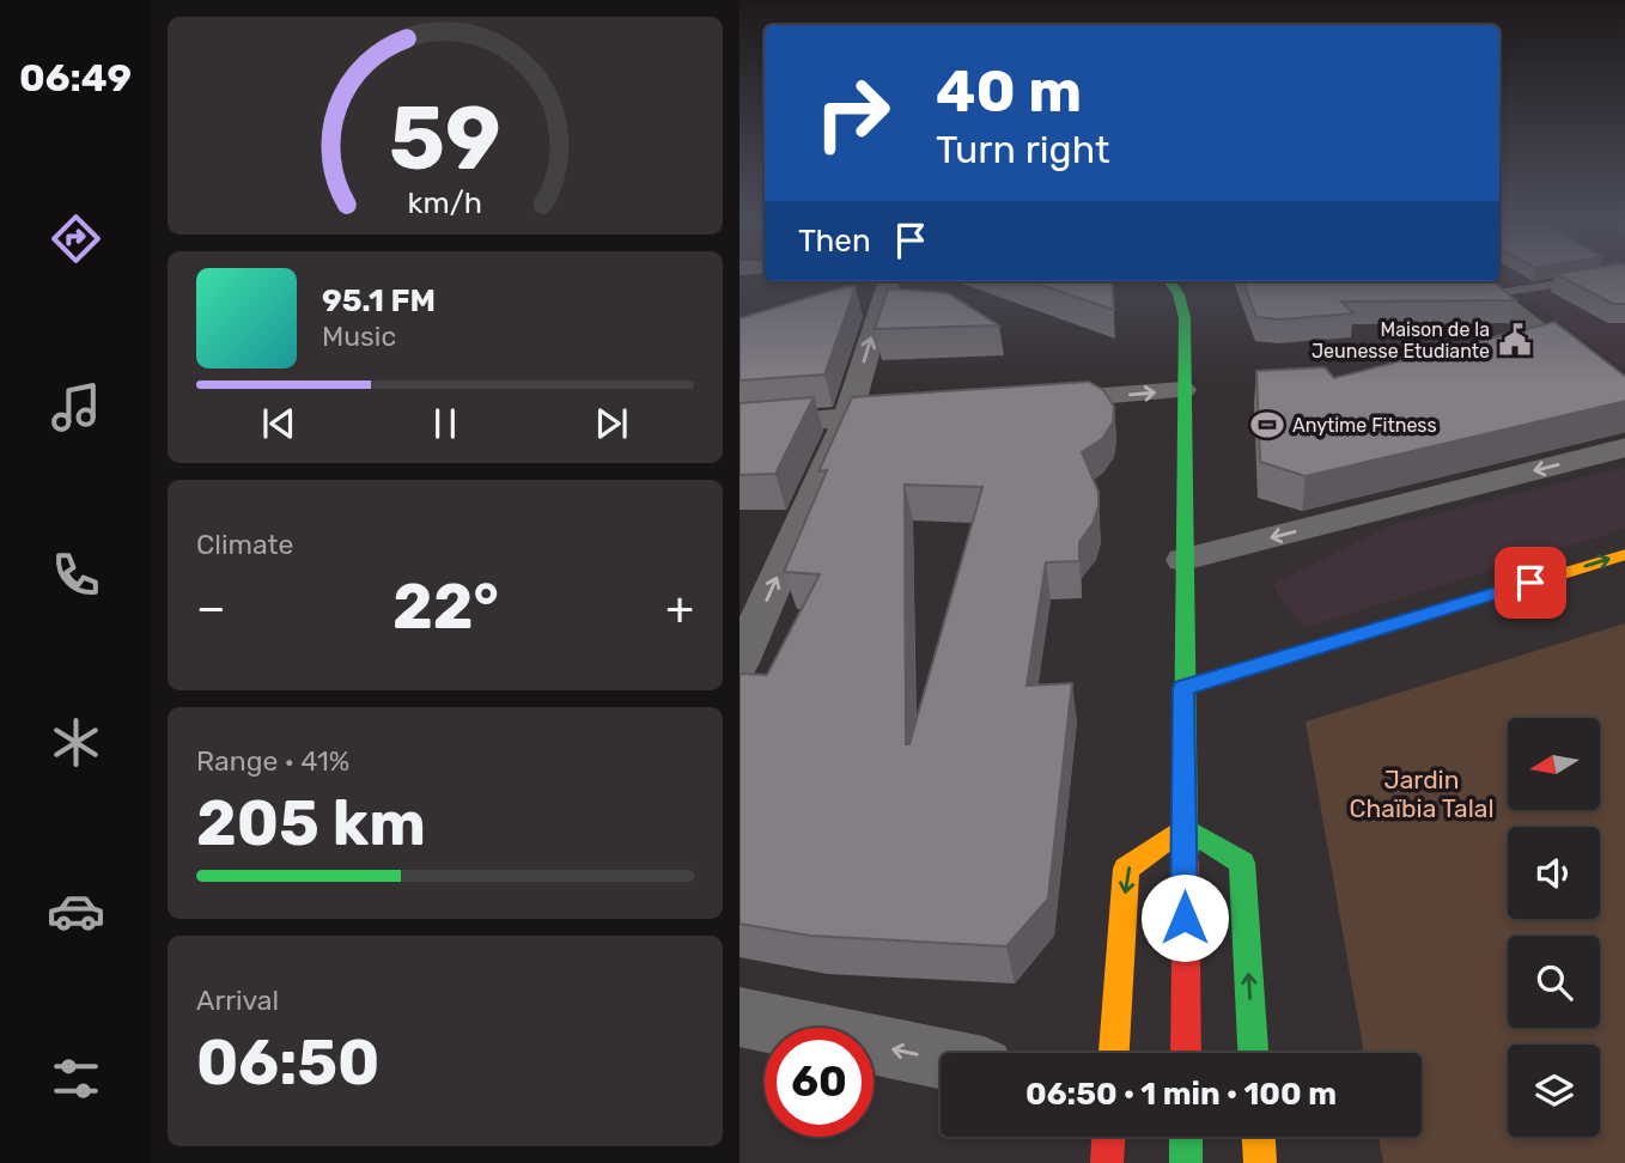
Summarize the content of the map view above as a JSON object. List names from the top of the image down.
{
  "parks": ["Jardin Chaïbia Talal"],
  "places": {
    "public building": ["Maison de la Jeunesse Etudiante"],
    "sports": ["Anytime Fitness"]
  },
  "north": "left",
  "page": {
    "tabs": "06:49",
    "turn": ["40 m", "Turn right"],
    "then": "Then",
    "song": ["95.1 FM", "Music"],
    "tile": [
      "Climate",
      ["Range · 41%", "205 km"],
      ["Arrival", "06:50"]
    ],
    "heat": ["−", "22°", "+"],
    "limit": "60",
    "trip": "06:50 · 1 min · 100 m",
    "gauge": ["59", "km/h"]
  }
}
